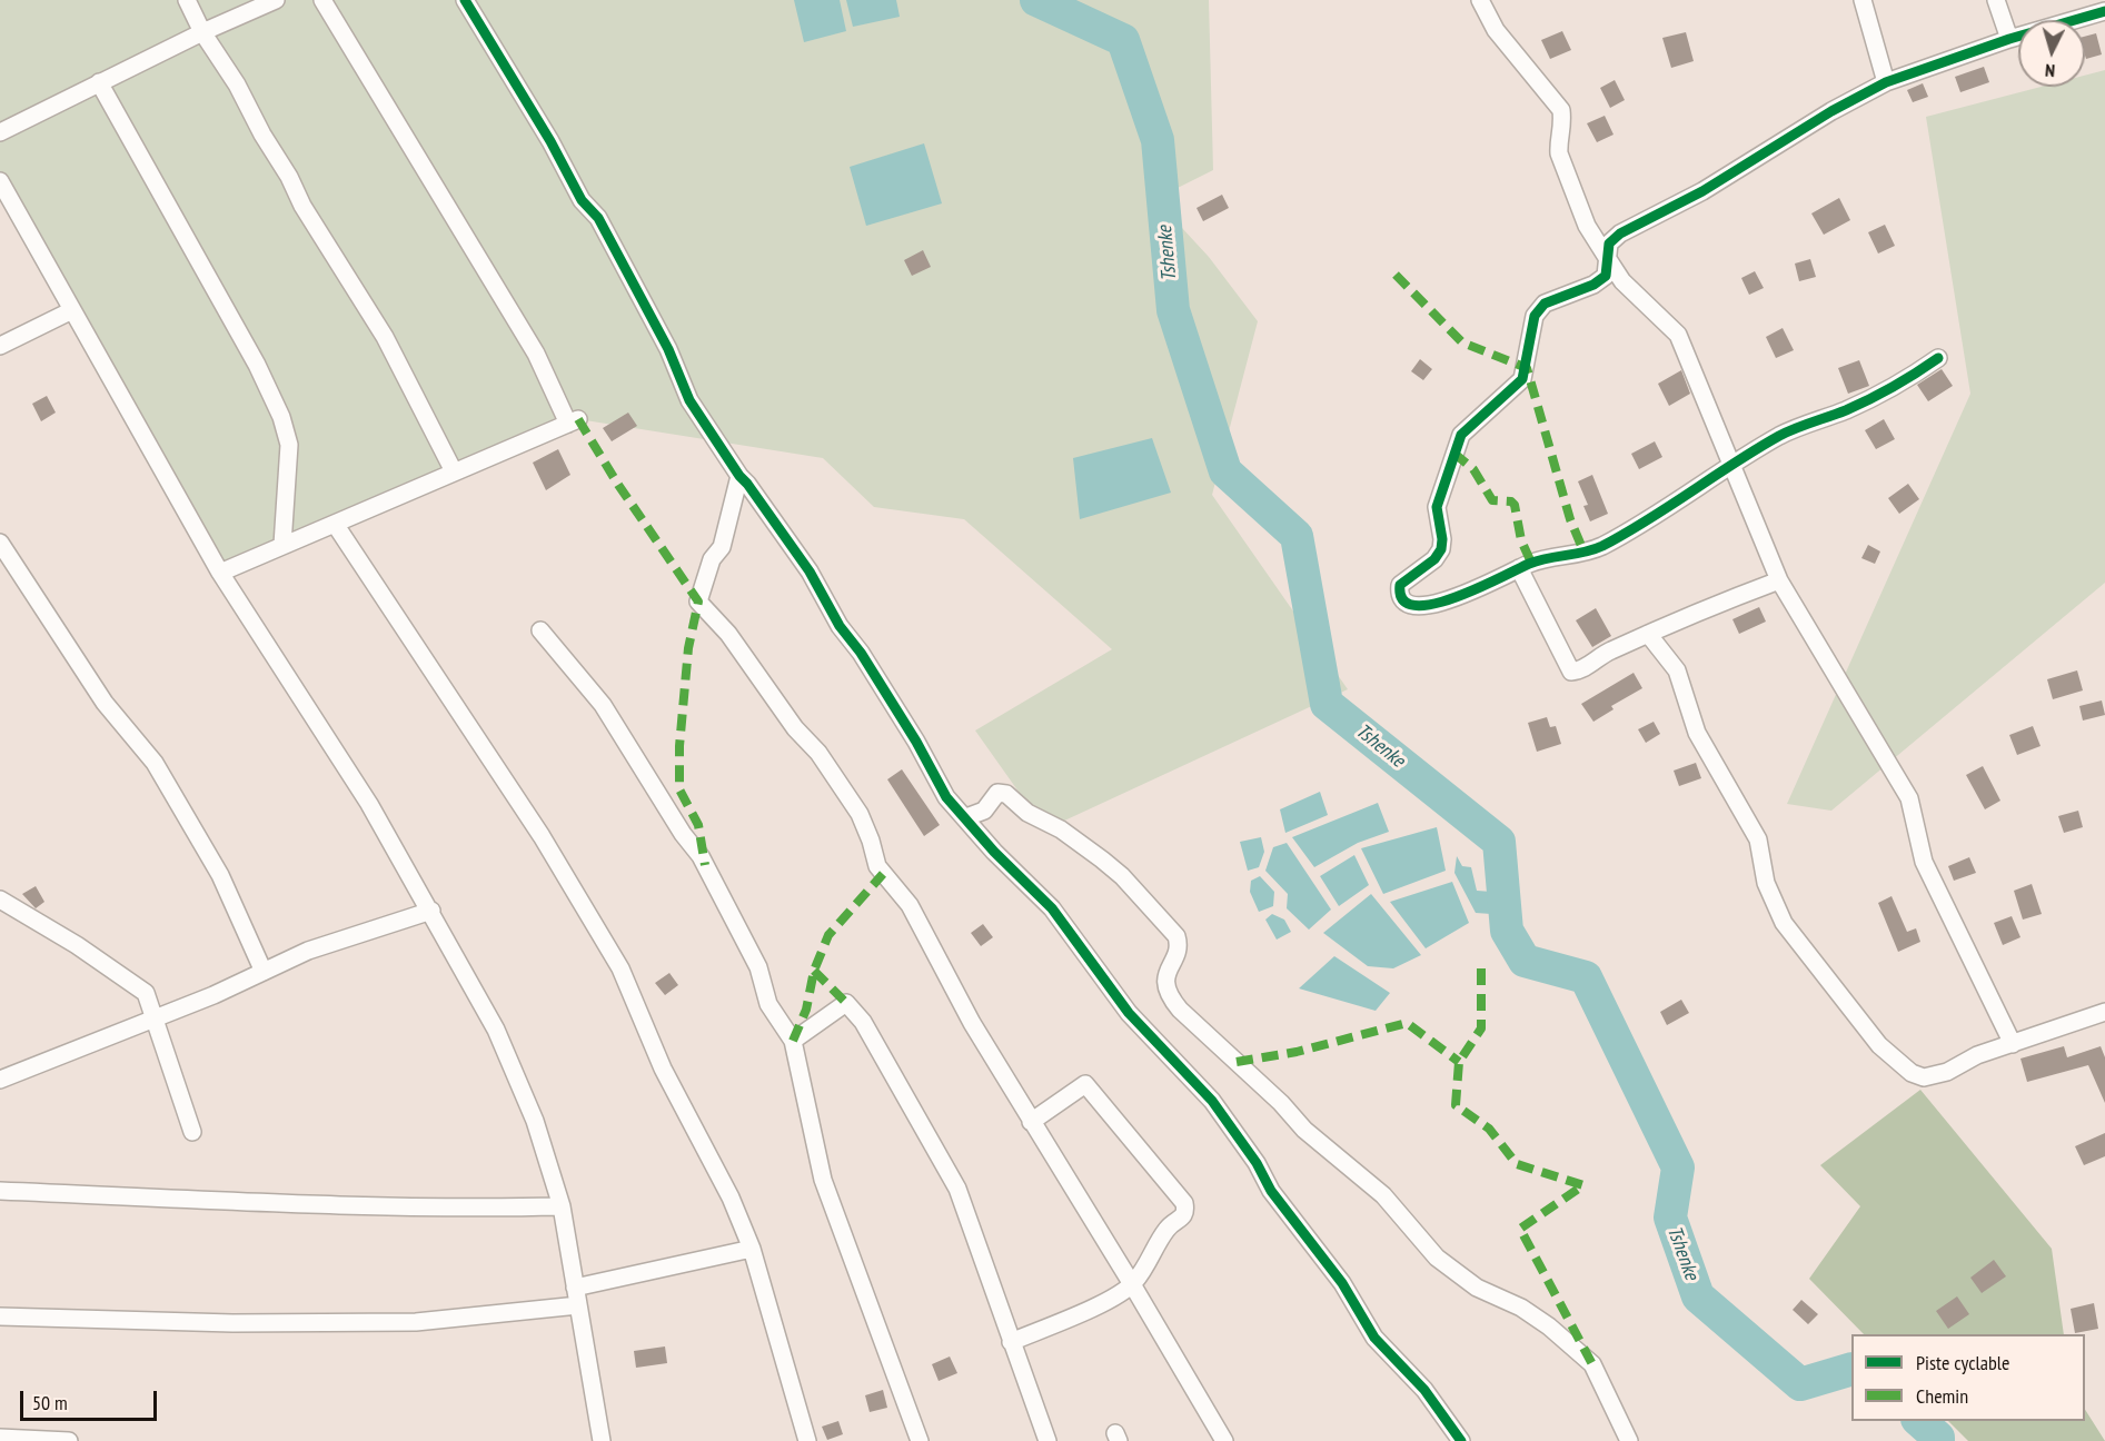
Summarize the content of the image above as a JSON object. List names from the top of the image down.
{
  "water": ["Tshenke"],
  "legend": ["Piste cyclable", "Chemin"],
  "scale_bar": "50 m",
  "north": "bottom"
}
